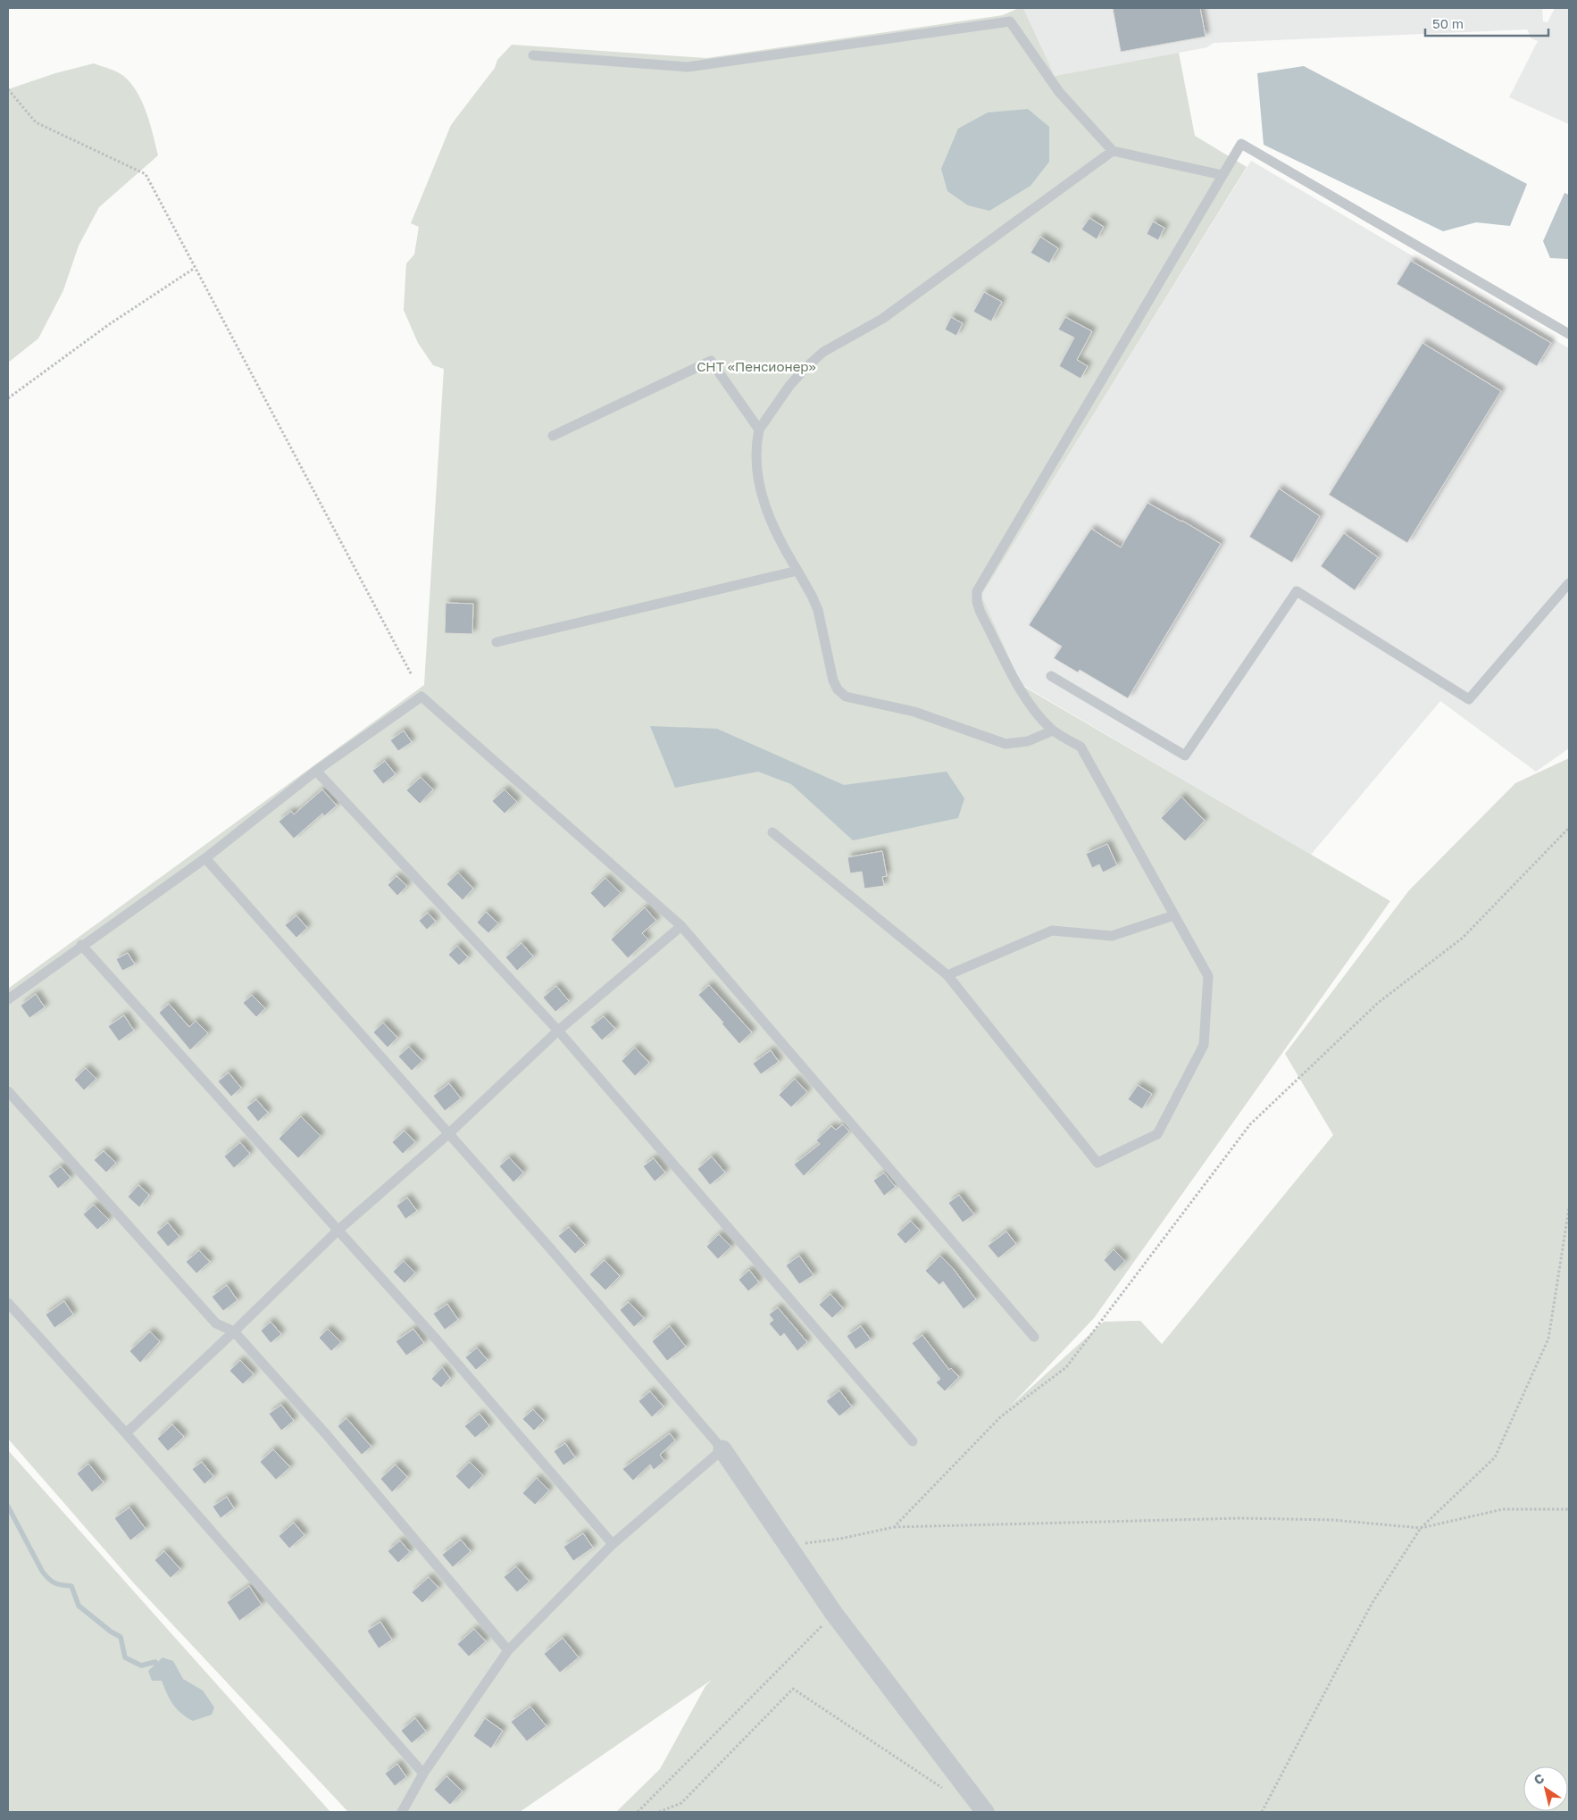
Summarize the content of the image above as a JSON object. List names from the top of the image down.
{
  "parks": ["СНТ «Пенсионер»"],
  "scale_bar": "50 m",
  "north": "top left"
}
